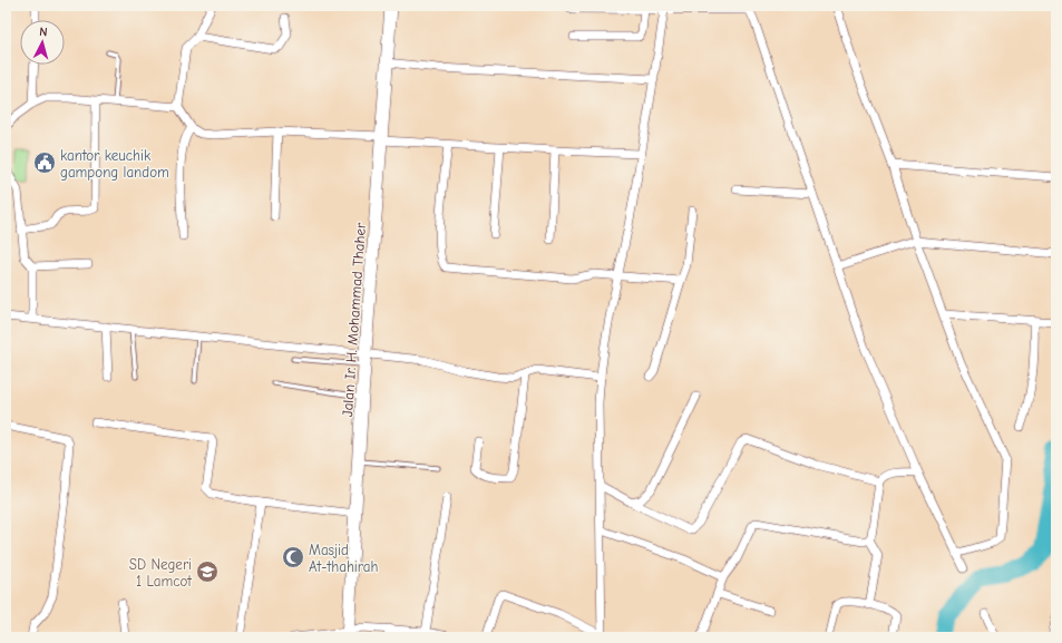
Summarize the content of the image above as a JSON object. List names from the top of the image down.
{
  "streets": {
    "main road": ["Jalan Ir. H. Mohammad Thaher"]
  },
  "places": {
    "public building": ["kantor keuchik gampong landom"],
    "mosque": ["Masjid At-thahirah"],
    "school or university": ["SD Negeri 1 Lamcot"]
  },
  "north": "top"
}
